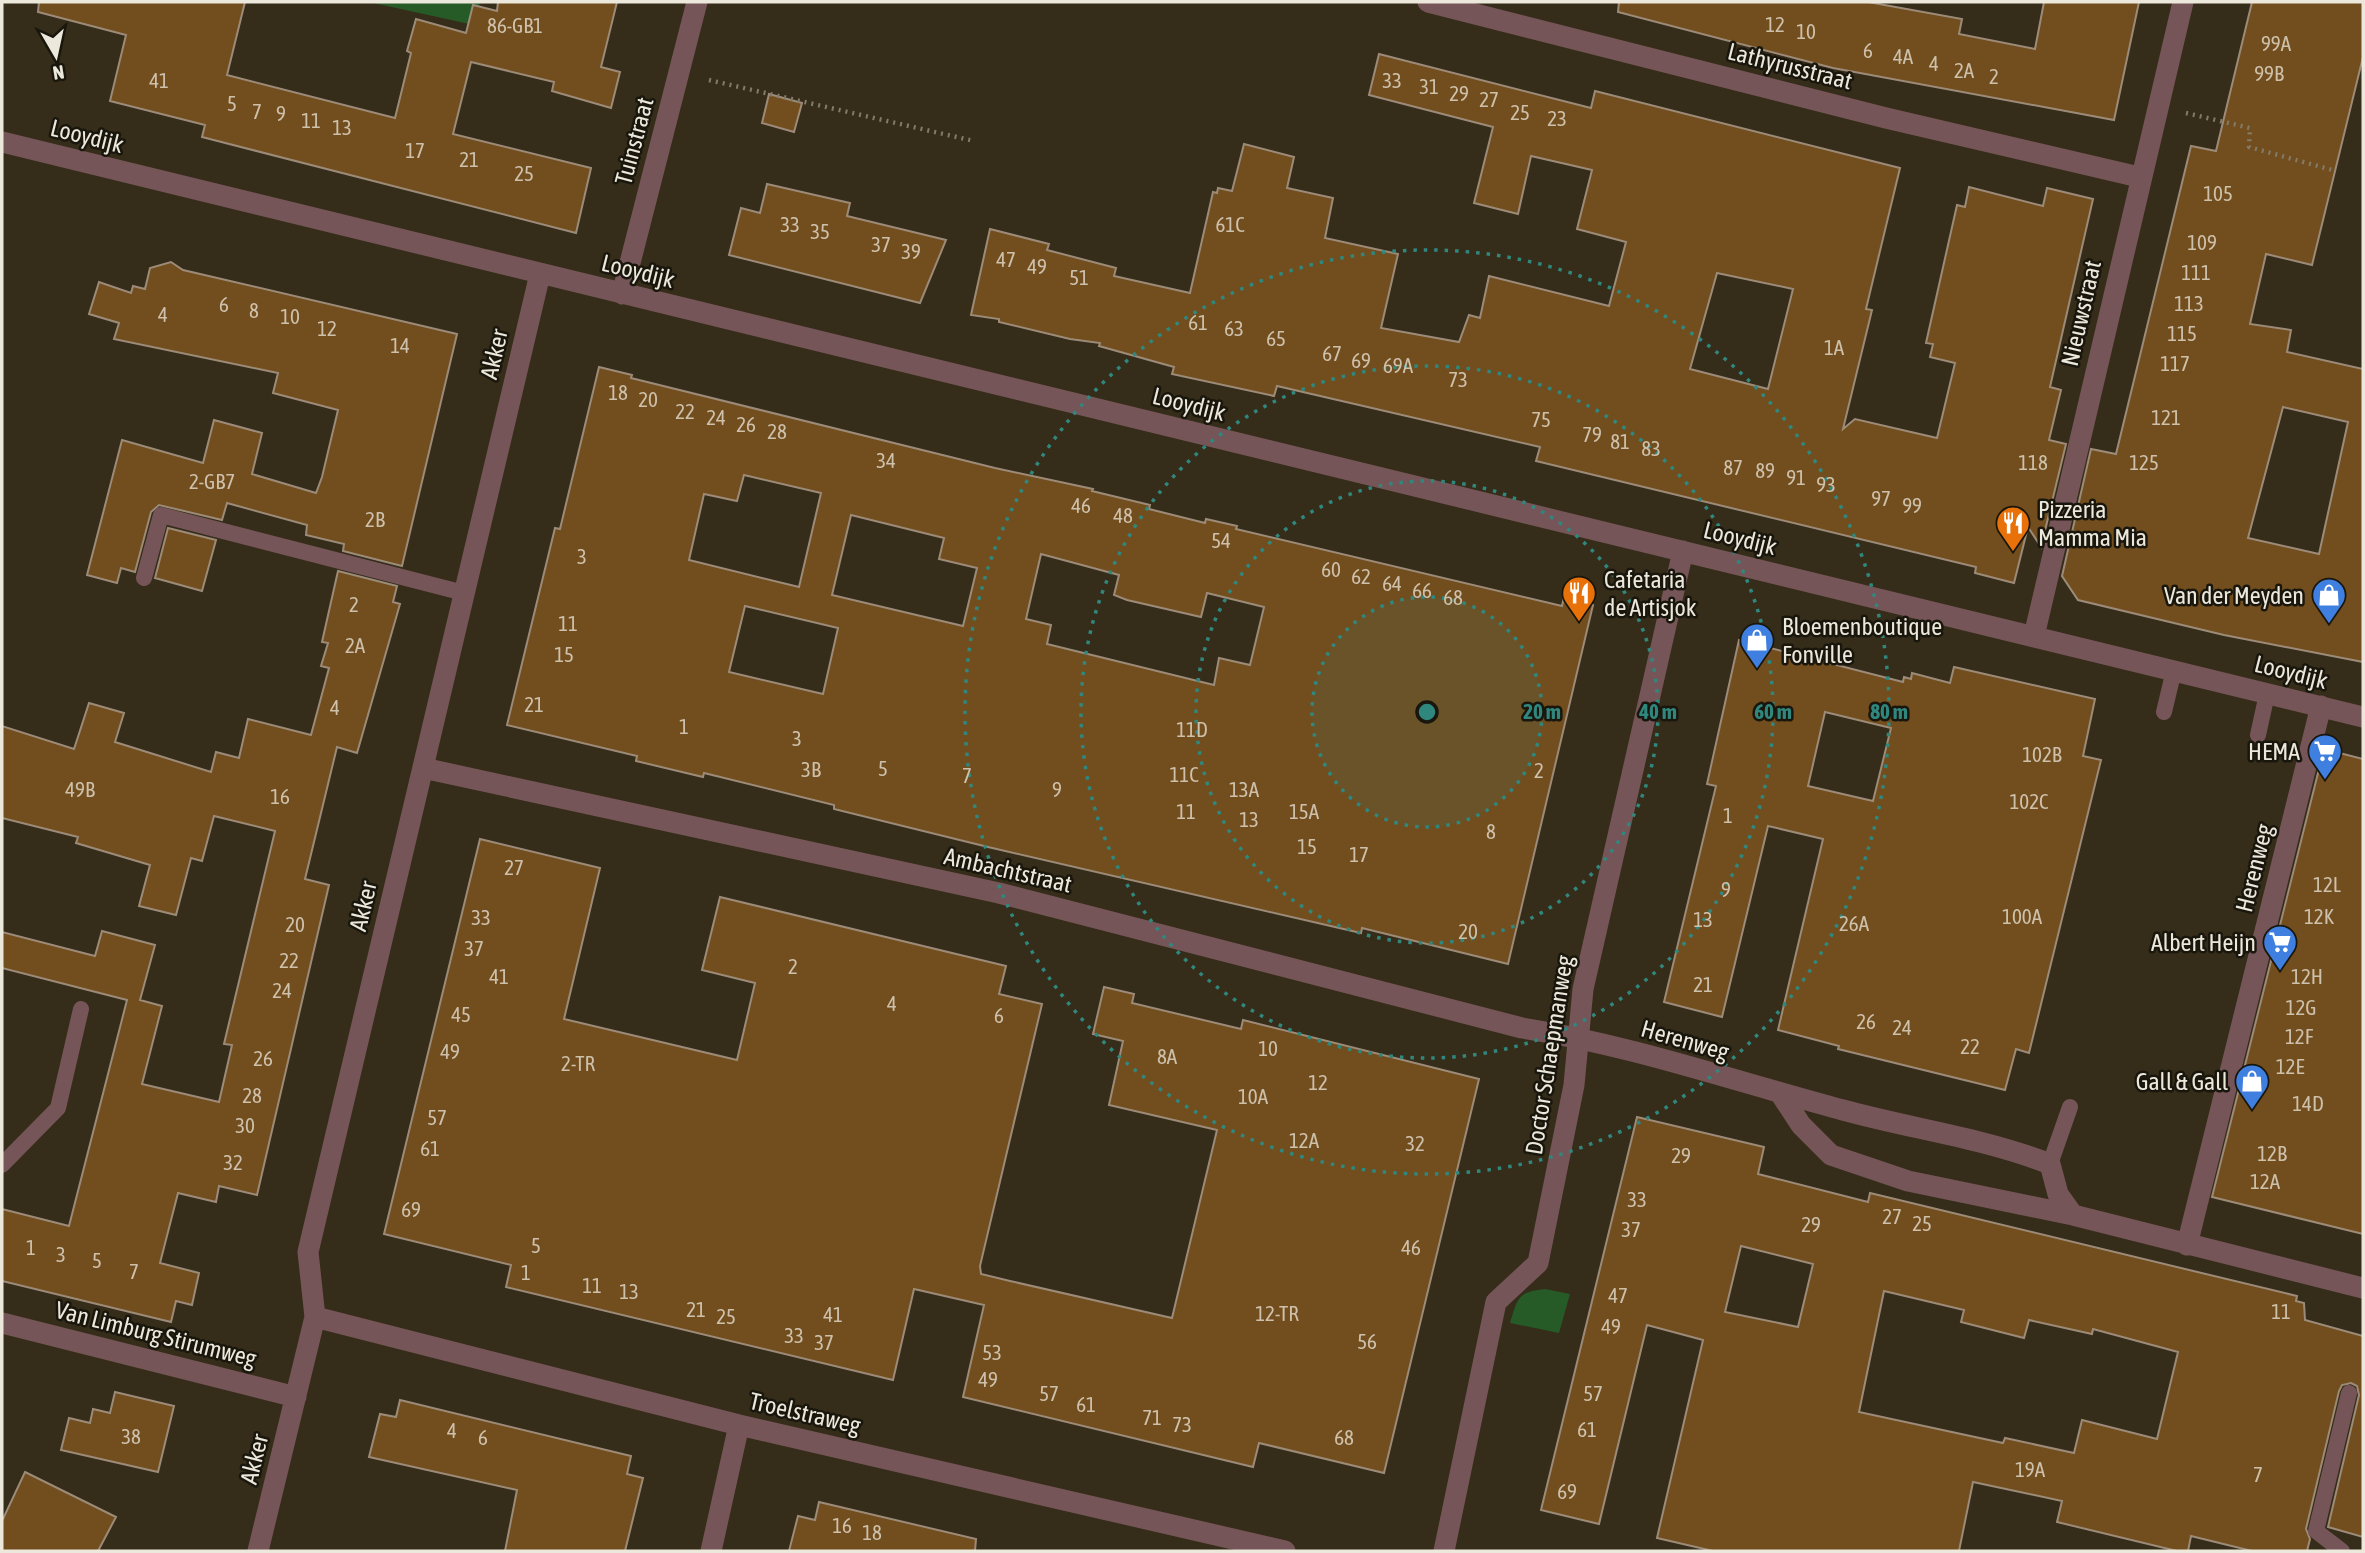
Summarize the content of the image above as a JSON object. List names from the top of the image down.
{
  "streets": {
    "street": [
      "Lathyrusstraat",
      "Looydijk",
      "Tuinstraat",
      "Nieuwstraat",
      "Akker",
      "Herenweg",
      "Ambachtstraat",
      "Doctor Schaepmanweg",
      "Van Limburg Stirumweg",
      "Troelstraweg"
    ]
  },
  "crossings": [
    ["Lathyrusstraat", "Nieuwstraat"],
    ["Looydijk", "Tuinstraat"],
    ["Looydijk", "Nieuwstraat"],
    ["Looydijk", "Akker"],
    ["Looydijk", "Herenweg"],
    ["Looydijk", "Doctor Schaepmanweg"],
    ["Akker", "Ambachtstraat"],
    ["Akker", "Van Limburg Stirumweg"],
    ["Akker", "Troelstraweg"],
    ["Herenweg", "Ambachtstraat"],
    ["Herenweg", "Doctor Schaepmanweg"],
    ["Ambachtstraat", "Doctor Schaepmanweg"]
  ],
  "places": {
    "restaurant": ["Pizzeria Mamma Mia", "Cafetaria de Artisjok"],
    "shop": ["Van der Meyden", "Bloemenboutique Fonville", "Gall & Gall"],
    "supermarket": ["HEMA", "Albert Heijn"]
  },
  "house_numbers": [
    "12",
    "86-GB1",
    "10",
    "99A",
    "6",
    "4A",
    "4",
    "2A",
    "99B",
    "2",
    "41",
    "33",
    "31",
    "29",
    "27",
    "5",
    "7",
    "25",
    "9",
    "23",
    "11",
    "13",
    "17",
    "21",
    "25",
    "105",
    "33",
    "61C",
    "35",
    "109",
    "37",
    "39",
    "47",
    "49",
    "111",
    "51",
    "113",
    "6",
    "8",
    "4",
    "10",
    "61",
    "12",
    "63",
    "115",
    "65",
    "14",
    "1A",
    "67",
    "69",
    "117",
    "69A",
    "73",
    "18",
    "20",
    "22",
    "24",
    "121",
    "75",
    "26",
    "28",
    "79",
    "81",
    "83",
    "34",
    "118",
    "125",
    "87",
    "89",
    "91",
    "2-GB7",
    "93",
    "97",
    "46",
    "99",
    "48",
    "2B",
    "54",
    "3",
    "60",
    "62",
    "64",
    "66",
    "68",
    "2",
    "11",
    "2A",
    "15",
    "21",
    "4",
    "1",
    "11D",
    "3",
    "102B",
    "5",
    "3B",
    "2",
    "11C",
    "7",
    "49B",
    "9",
    "13A",
    "16",
    "102C",
    "11",
    "15A",
    "1",
    "13",
    "8",
    "15",
    "17",
    "27",
    "12L",
    "9",
    "100A",
    "12K",
    "33",
    "13",
    "26A",
    "20",
    "20",
    "37",
    "22",
    "2",
    "41",
    "12H",
    "21",
    "24",
    "4",
    "12G",
    "45",
    "6",
    "26",
    "24",
    "12F",
    "22",
    "10",
    "49",
    "8A",
    "26",
    "2-TR",
    "12E",
    "12",
    "28",
    "10A",
    "14D",
    "57",
    "30",
    "12A",
    "32",
    "61",
    "12B",
    "29",
    "32",
    "12A",
    "33",
    "69",
    "27",
    "25",
    "29",
    "37",
    "5",
    "1",
    "46",
    "3",
    "5",
    "7",
    "1",
    "11",
    "13",
    "47",
    "21",
    "11",
    "12-TR",
    "41",
    "25",
    "49",
    "33",
    "56",
    "37",
    "53",
    "49",
    "57",
    "57",
    "61",
    "71",
    "73",
    "61",
    "4",
    "38",
    "6",
    "68",
    "19A",
    "7",
    "69",
    "16",
    "18"
  ],
  "north": "bottom",
  "rings": [
    "20 m",
    "40 m",
    "60 m",
    "80 m"
  ]
}
